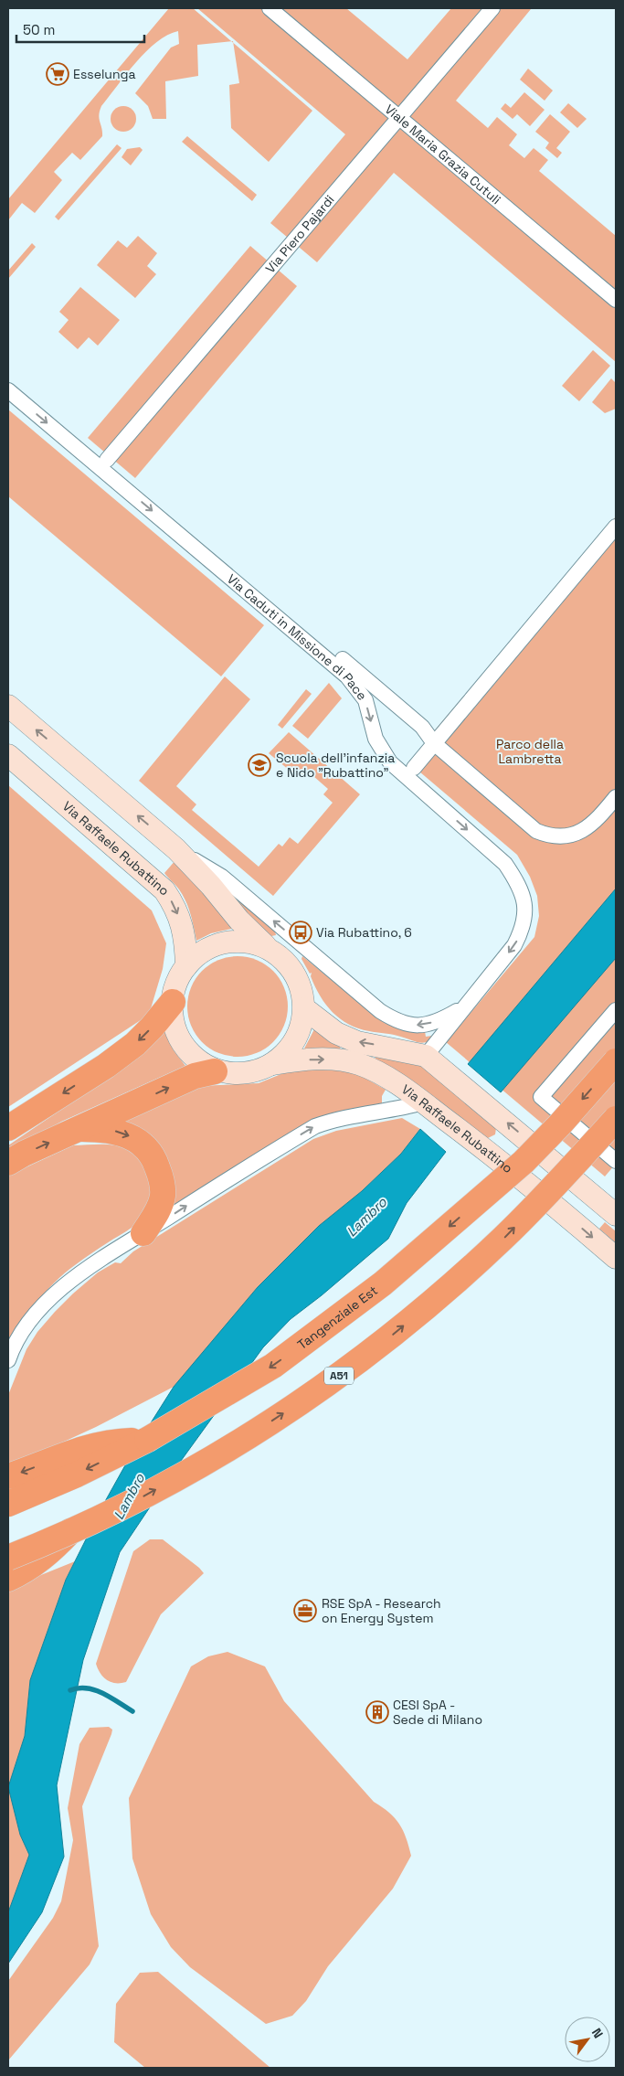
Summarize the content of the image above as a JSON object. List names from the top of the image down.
{
  "streets": {
    "highway": ["Tangenziale Est", "A51"],
    "street": [
      "Viale Maria Grazia Cutuli",
      "Via Piero Pajardi",
      "Via Caduti in Missione di Pace",
      "Via Raffaele Rubattino"
    ]
  },
  "crossings": [
    ["Viale Maria Grazia Cutuli", "Via Piero Pajardi"],
    ["Via Caduti in Missione di Pace", "Via Raffaele Rubattino"]
  ],
  "one_way": ["Via Caduti in Missione di Pace"],
  "water": ["Lambro"],
  "parks": ["Parco della Lambretta"],
  "places": {
    "supermarket": ["Esselunga"],
    "school or university": ["Scuola dell'infanzia e Nido \"Rubattino\""],
    "bus stop": ["Via Rubattino, 6"],
    "office": ["RSE SpA - Research on Energy System"],
    "building": ["CESI SpA - Sede di Milano"]
  },
  "scale_bar": "50 m",
  "north": "top right"
}
